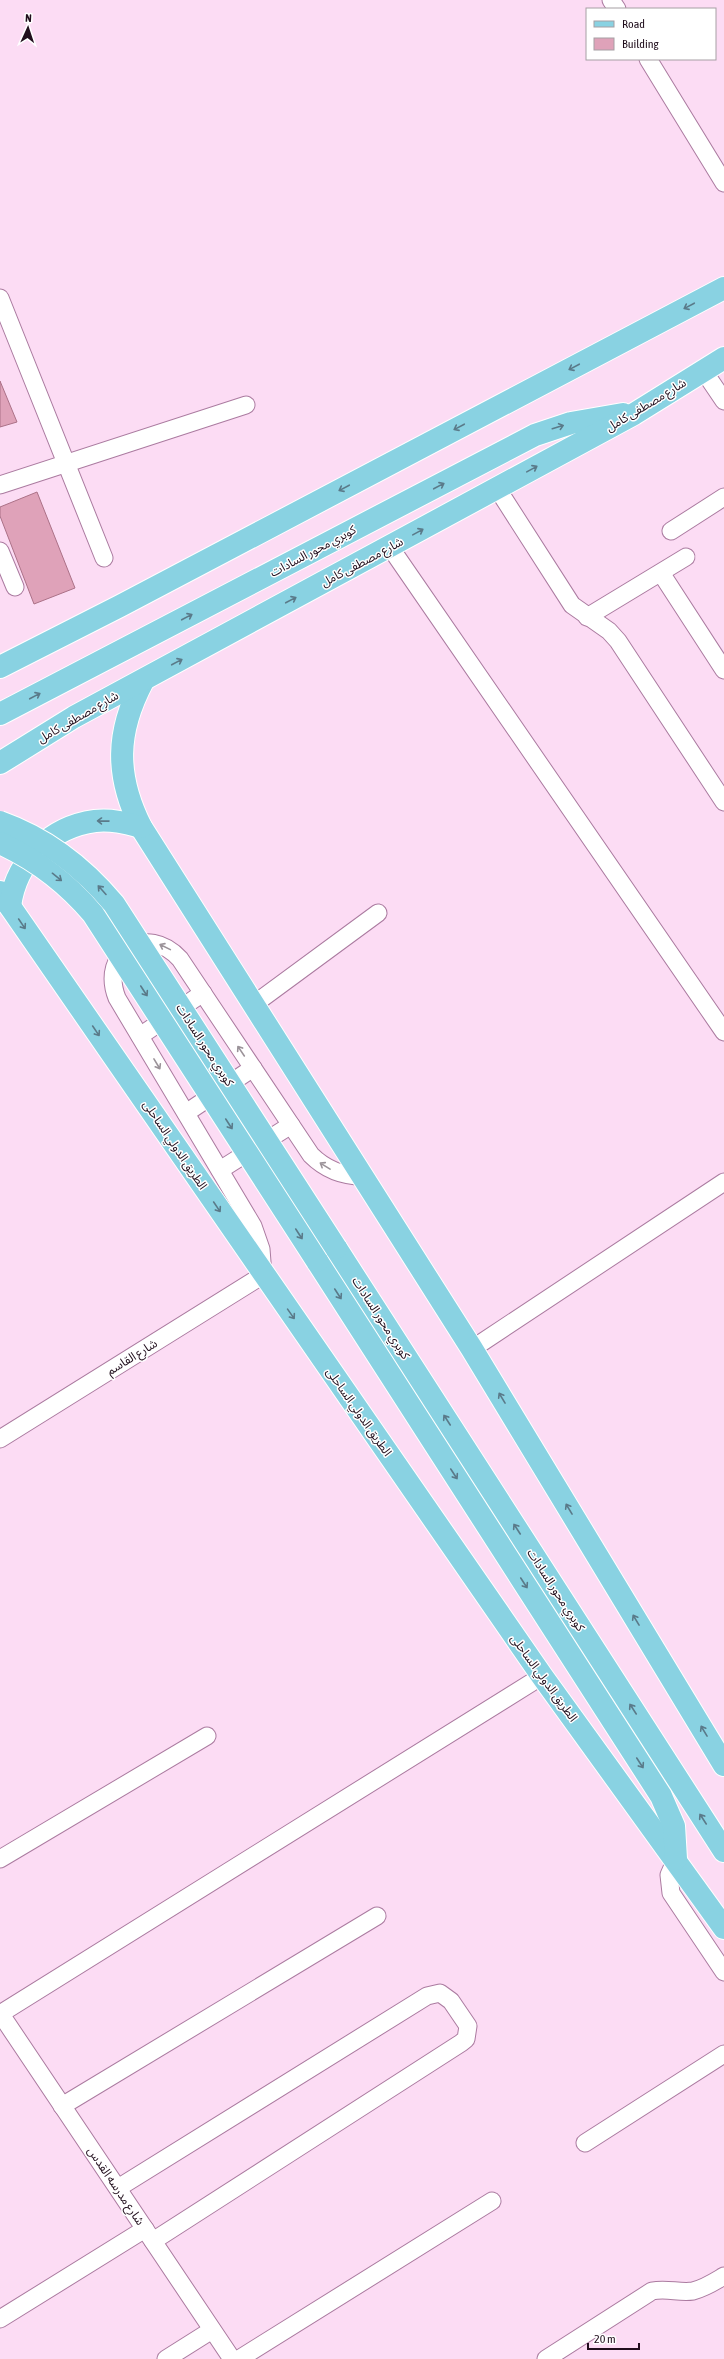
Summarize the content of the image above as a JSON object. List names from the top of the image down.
{
  "streets": {
    "main road": ["شارع مصطفى كامل", "كوبري محور السادات", "الطريق الدولي الساحلى"],
    "street": ["شارع القاسم", "شارع مدرسه القدس"]
  },
  "crossings": [
    ["شارع مصطفى كامل", "كوبري محور السادات"],
    ["كوبري محور السادات", "الطريق الدولي الساحلى"],
    ["الطريق الدولي الساحلى", "شارع القاسم"]
  ],
  "legend": ["Road", "Building"],
  "scale_bar": "20 m",
  "north": "top"
}
